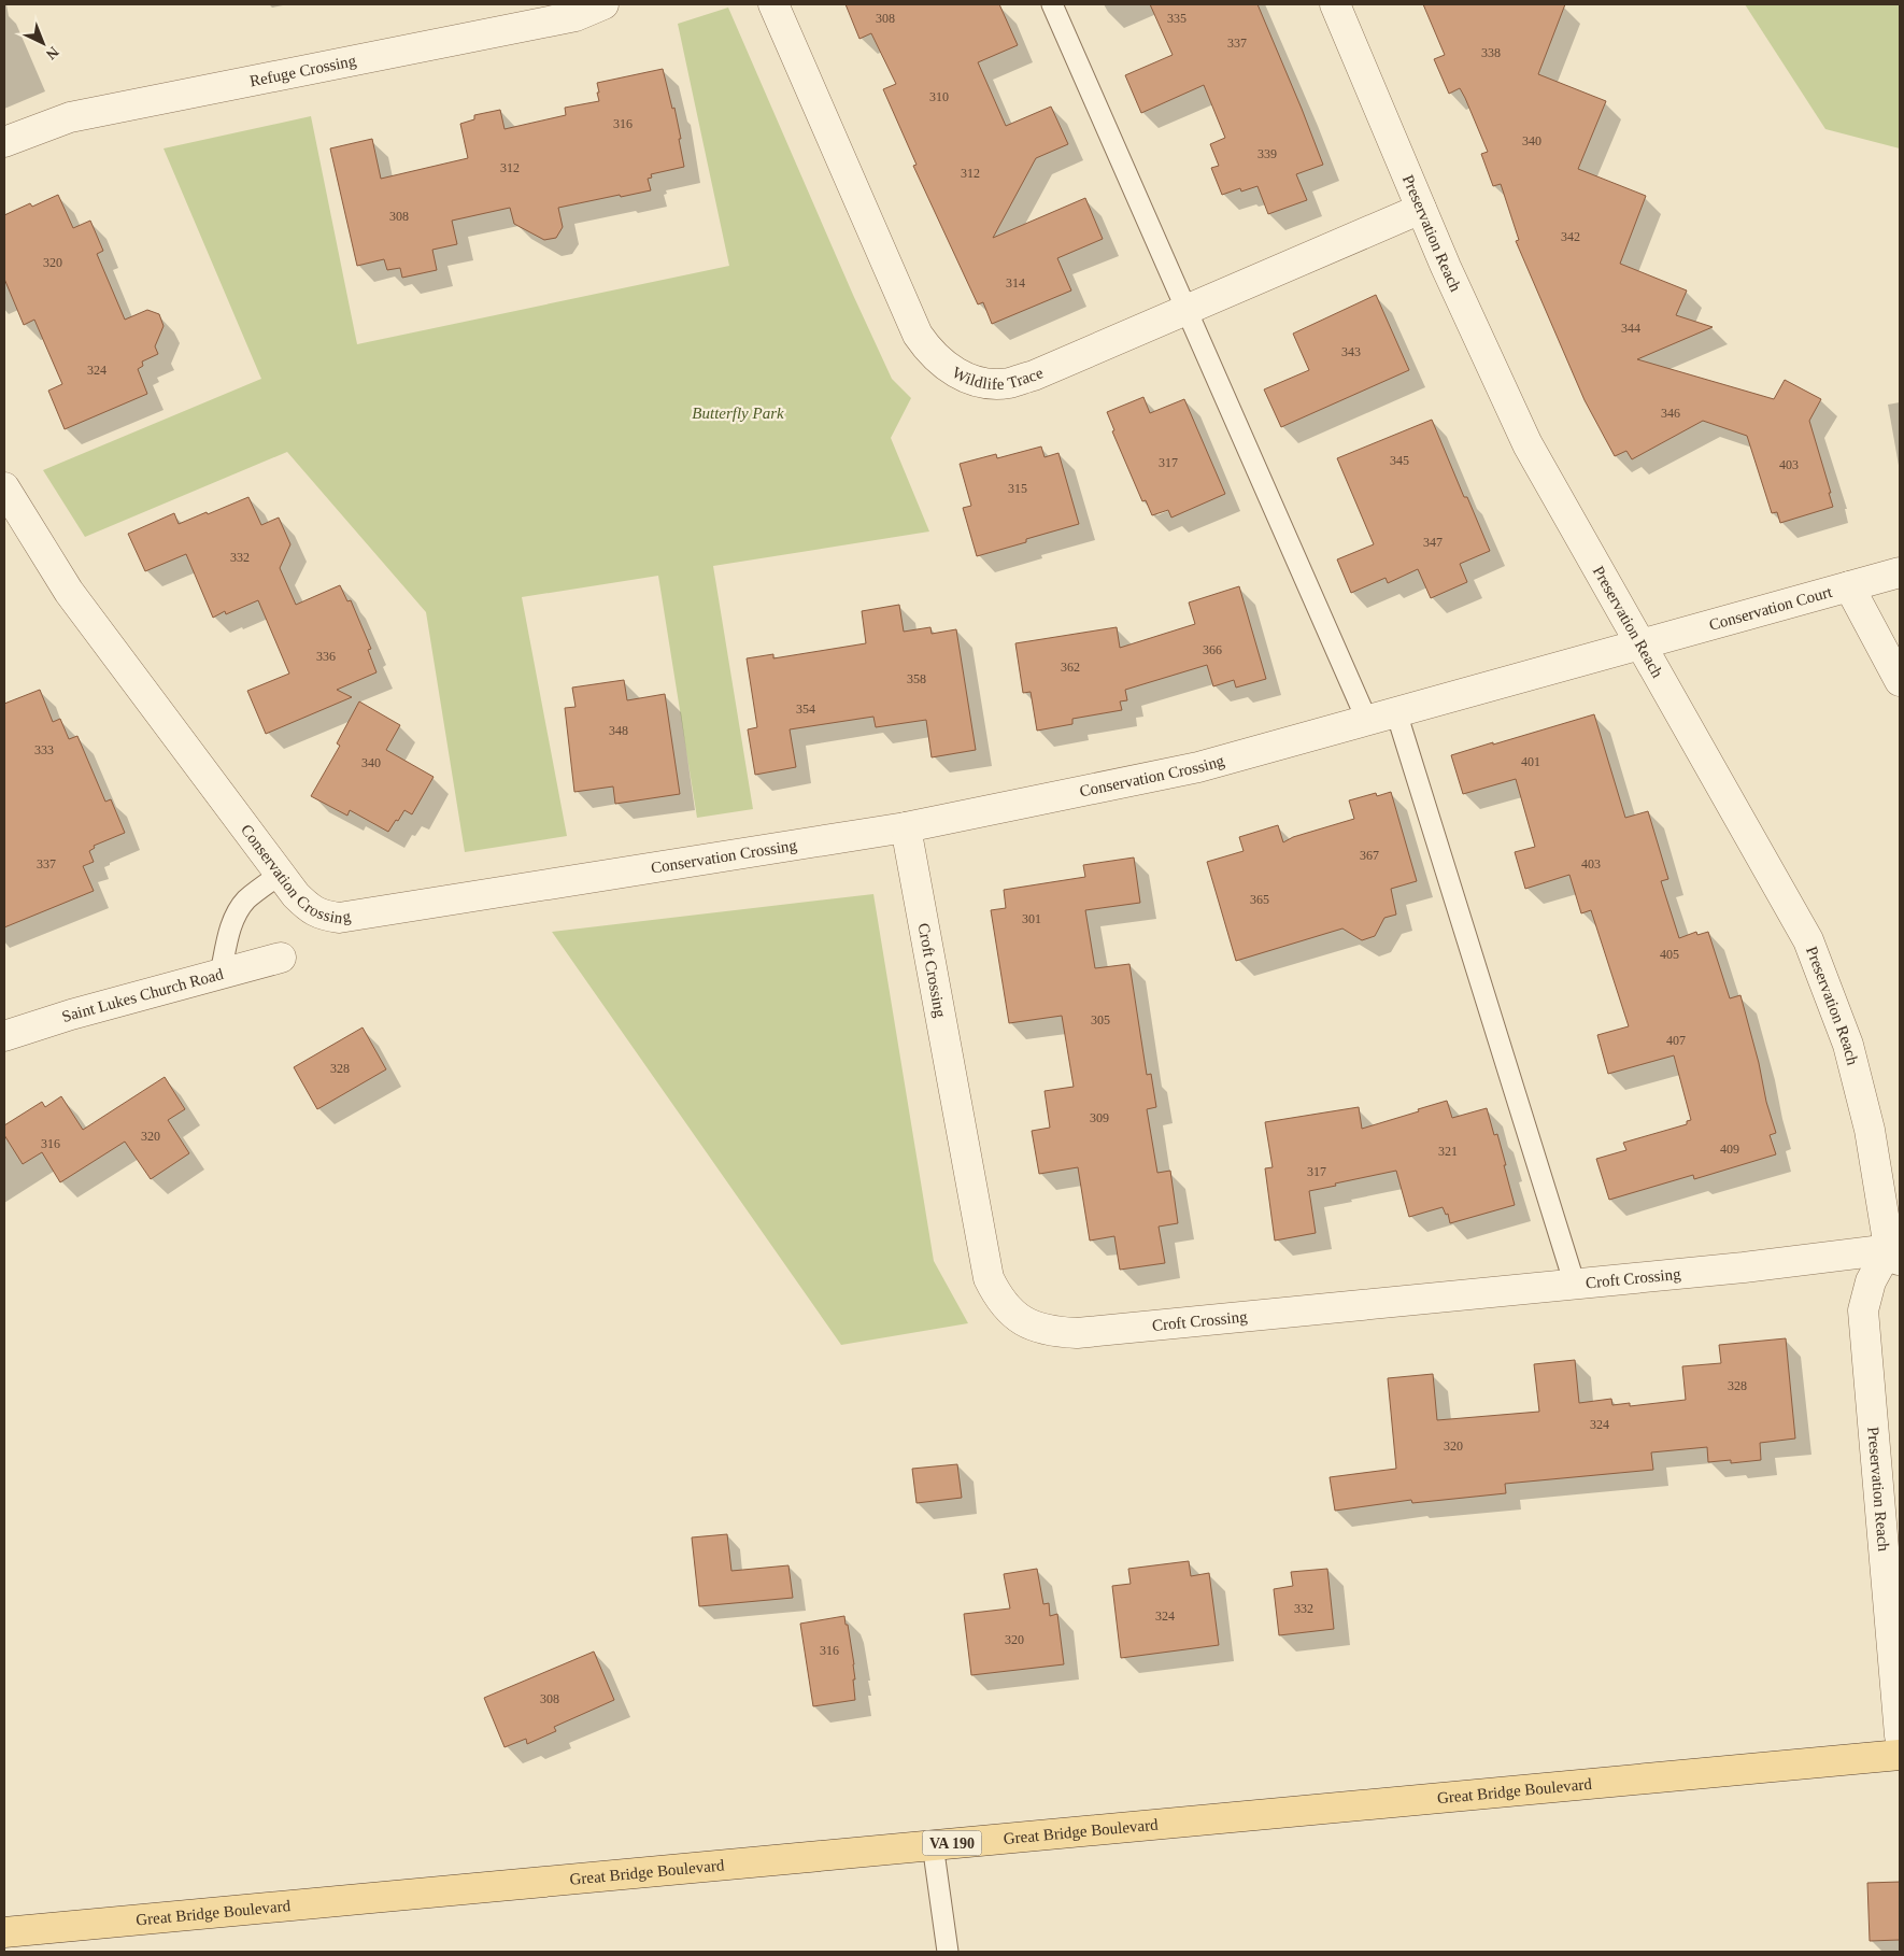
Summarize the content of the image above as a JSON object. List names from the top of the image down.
{
  "streets": {
    "main road": ["Great Bridge Boulevard", "VA 190"],
    "street": [
      "Refuge Crossing",
      "Preservation Reach",
      "Wildlife Trace",
      "Conservation Court",
      "Conservation Crossing",
      "Croft Crossing",
      "Saint Lukes Church Road"
    ]
  },
  "crossings": [
    ["Preservation Reach", "Wildlife Trace"],
    ["Preservation Reach", "Conservation Court"],
    ["Preservation Reach", "Conservation Crossing"],
    ["Preservation Reach", "Croft Crossing"],
    ["Conservation Court", "Conservation Crossing"],
    ["Conservation Crossing", "Croft Crossing"]
  ],
  "parks": ["Butterfly Park"],
  "house_numbers": [
    "308",
    "335",
    "337",
    "338",
    "310",
    "316",
    "340",
    "339",
    "312",
    "312",
    "308",
    "342",
    "320",
    "314",
    "344",
    "343",
    "324",
    "346",
    "345",
    "317",
    "403",
    "315",
    "347",
    "332",
    "366",
    "336",
    "362",
    "358",
    "354",
    "348",
    "333",
    "401",
    "340",
    "367",
    "337",
    "403",
    "365",
    "301",
    "405",
    "305",
    "407",
    "328",
    "309",
    "320",
    "316",
    "409",
    "321",
    "317",
    "328",
    "324",
    "320",
    "332",
    "324",
    "320",
    "316",
    "308"
  ],
  "north": "bottom right"
}
